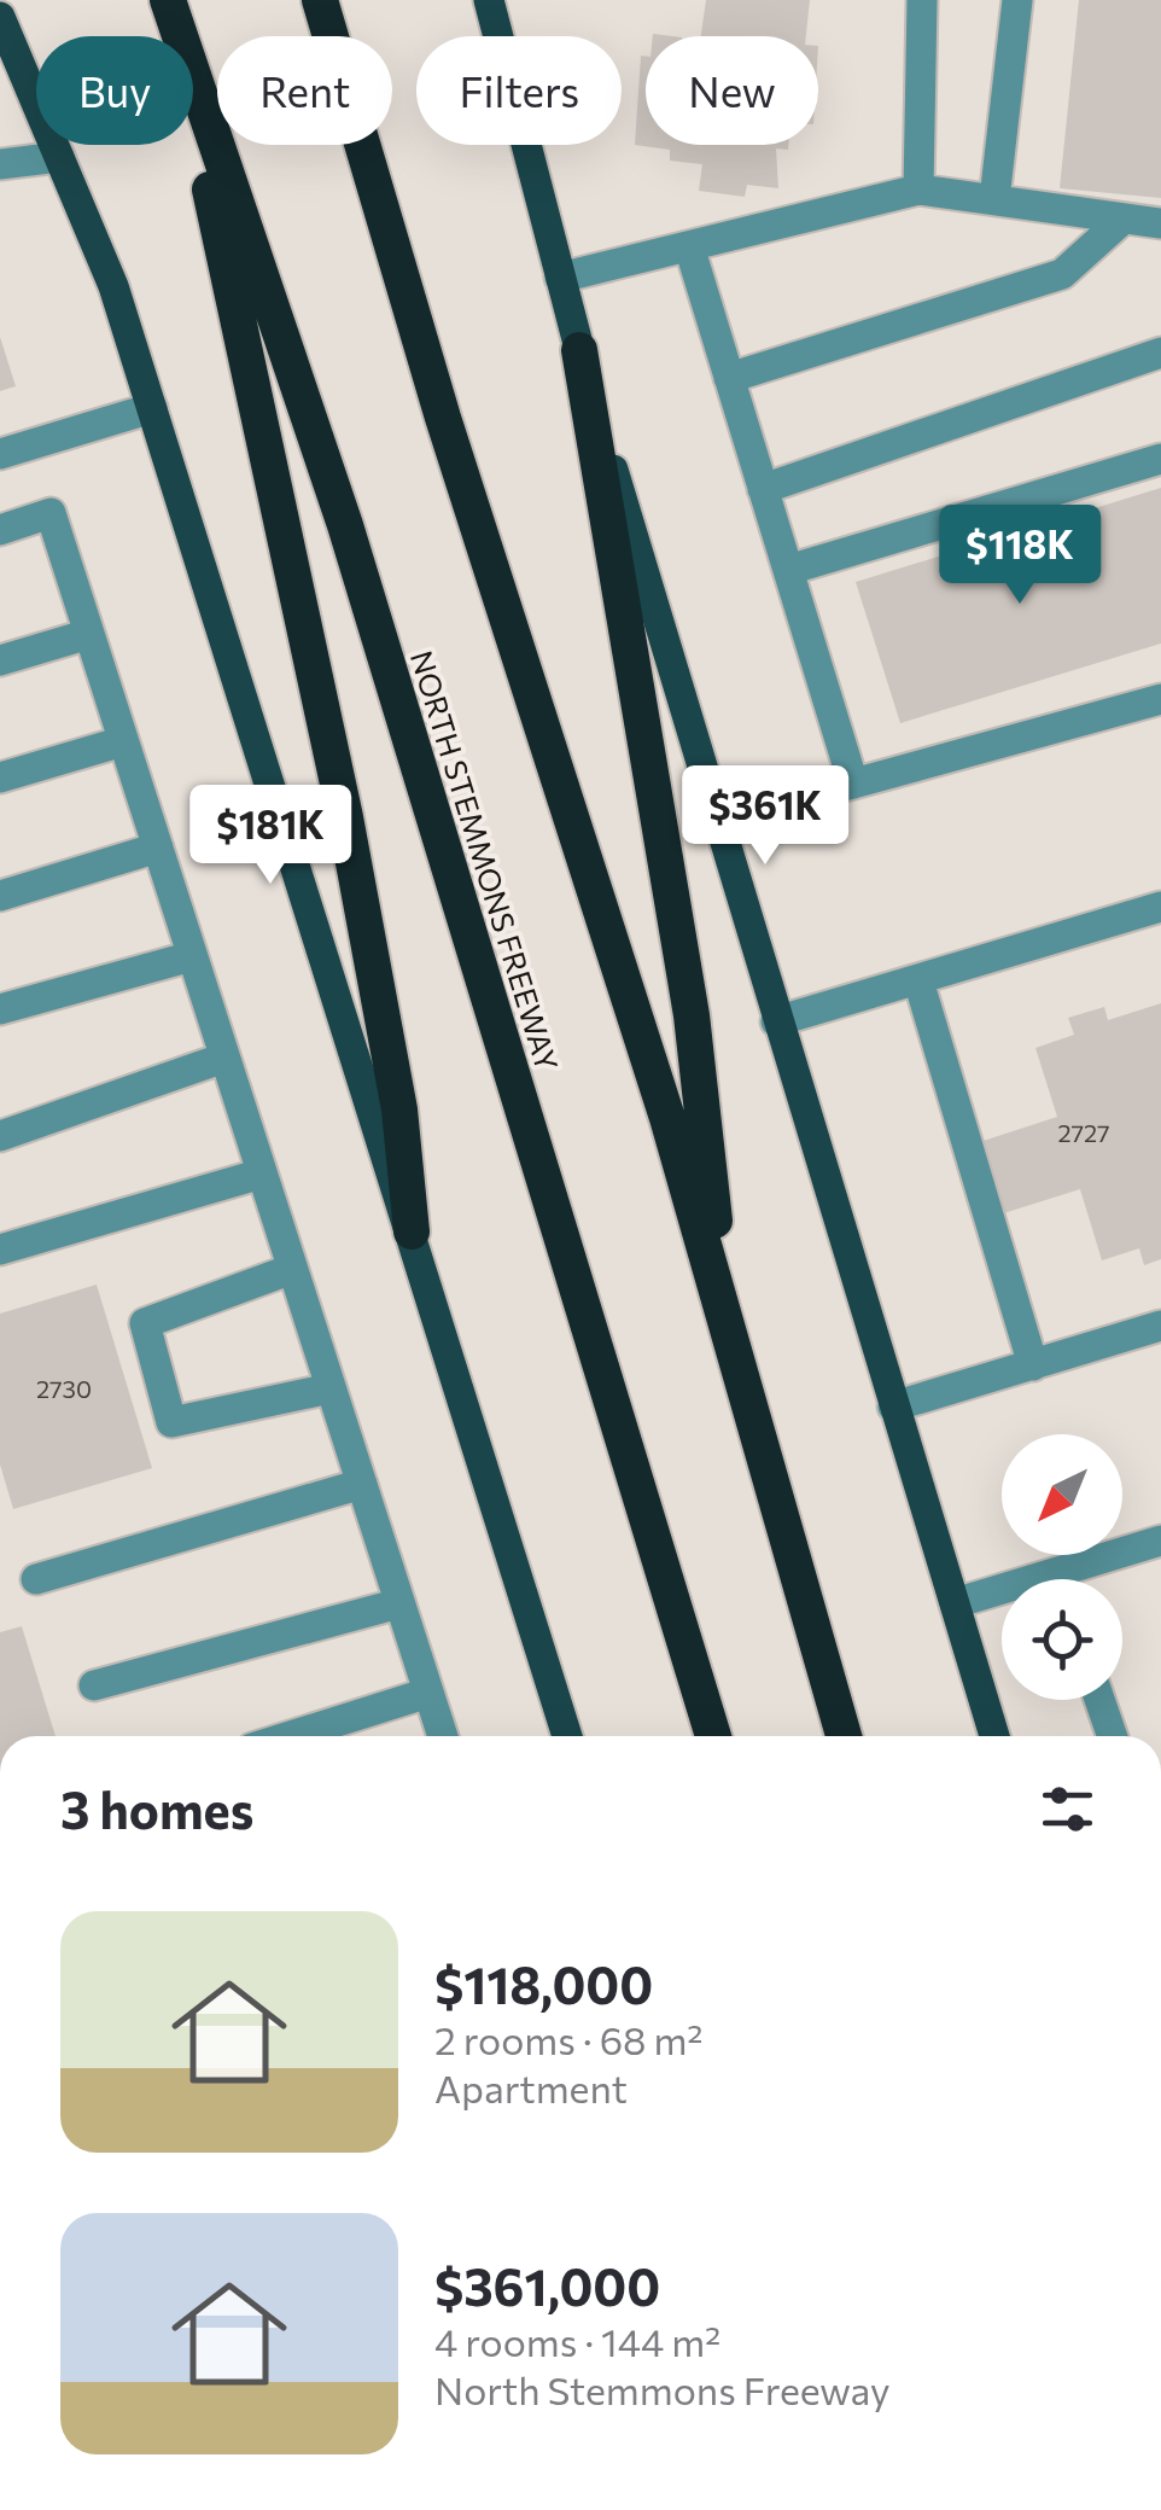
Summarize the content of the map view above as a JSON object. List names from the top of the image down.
{
  "streets": {
    "highway": ["NORTH STEMMONS FREEWAY"]
  },
  "house_numbers": ["2727", "2730"],
  "north": "bottom left",
  "page": {
    "chip": [
      "Buy",
      "Rent",
      "Filters",
      "New"
    ],
    "price": ["$118K", "$361K", "$181K"],
    "heading": "3 homes",
    "list": [
      {
        "name": "$118,000",
        "note": "2 rooms · 68 m² · Apartment"
      },
      {
        "name": "$361,000",
        "note": "4 rooms · 144 m² · North Stemmons Freeway"
      }
    ]
  }
}
